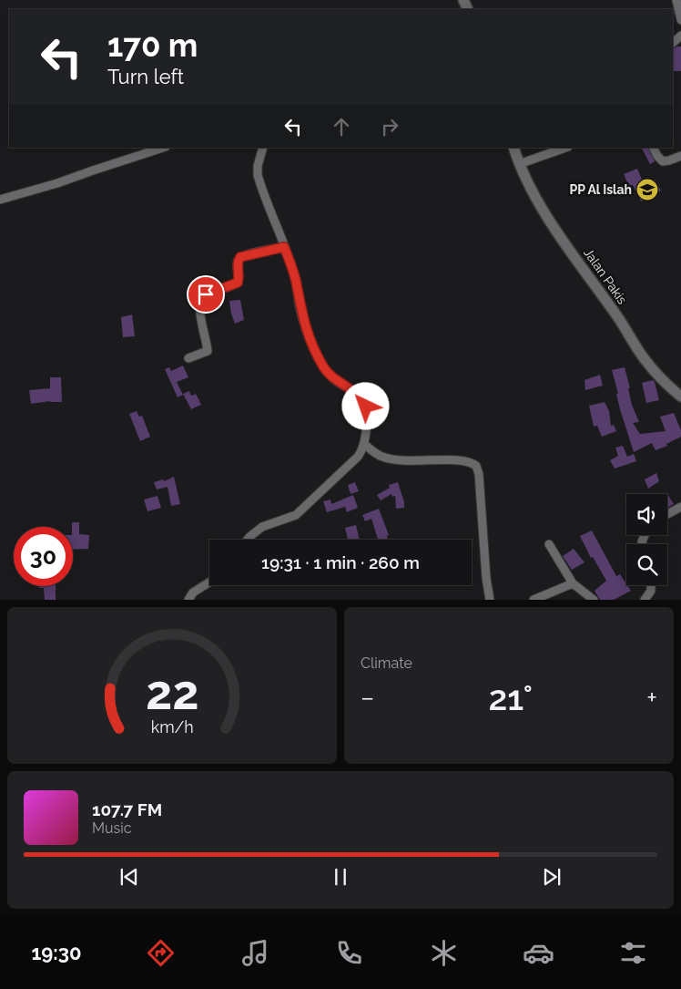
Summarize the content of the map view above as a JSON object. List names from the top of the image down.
{
  "streets": {
    "street": ["Jalan Pakis"]
  },
  "places": {
    "school or university": ["PP Al Islah"]
  },
  "page": {
    "turn": ["170 m", "Turn left"],
    "limit": "30",
    "trip": "19:31 · 1 min · 260 m",
    "tile": "Climate",
    "heat": ["−", "21°", "+"],
    "song": ["107.7 FM", "Music"],
    "tabs": "19:30",
    "gauge": ["22", "km/h"]
  }
}
